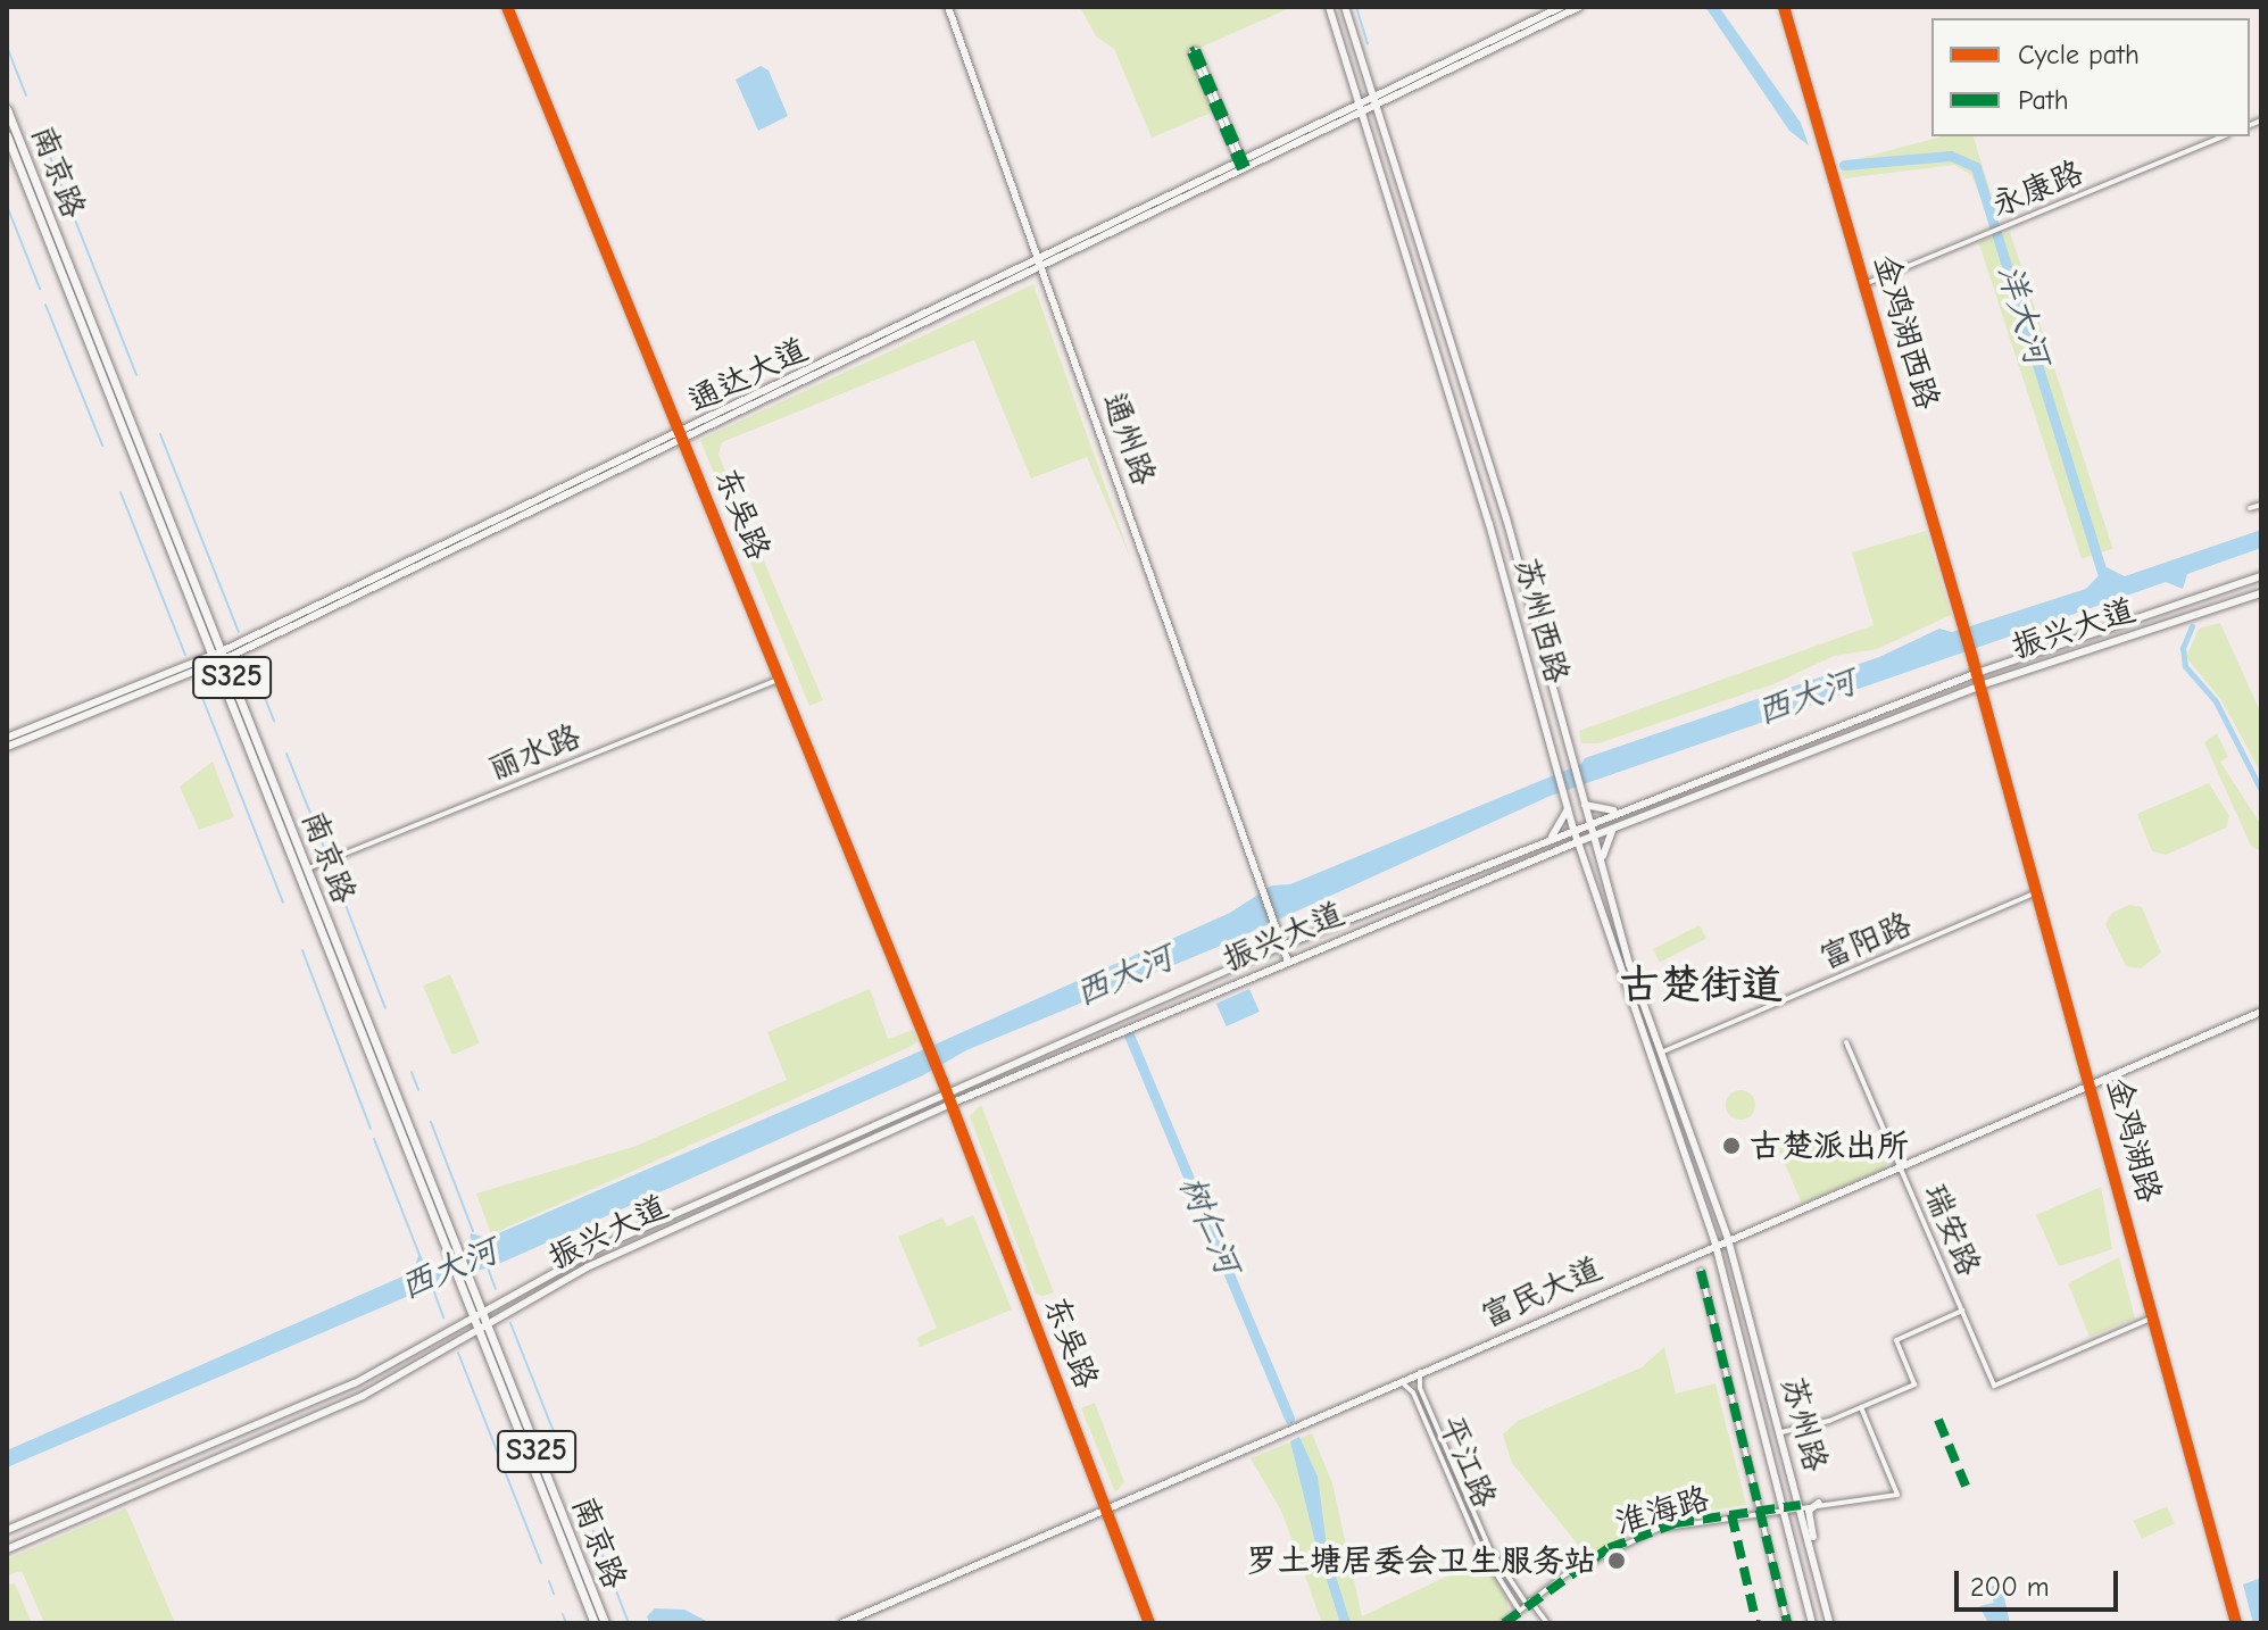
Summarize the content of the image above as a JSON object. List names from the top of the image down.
{
  "streets": {
    "main road": [
      "南京路",
      "金鸡湖西路",
      "通达大道",
      "通州路",
      "东吴路",
      "苏州西路",
      "振兴大道",
      "S325",
      "金鸡湖路",
      "富民大道",
      "苏州路"
    ],
    "street": [
      "永康路",
      "丽水路",
      "富阳路",
      "瑞安路",
      "平江路",
      "淮海路"
    ]
  },
  "crossings": [
    ["南京路", "通达大道"],
    ["南京路", "振兴大道"],
    ["南京路", "丽水路"],
    ["永康路", "金鸡湖西路"],
    ["金鸡湖西路", "振兴大道"],
    ["金鸡湖西路", "金鸡湖路"],
    ["通达大道", "通州路"],
    ["通达大道", "东吴路"],
    ["通达大道", "苏州西路"],
    ["通州路", "振兴大道"],
    ["东吴路", "振兴大道"],
    ["东吴路", "丽水路"],
    ["东吴路", "富民大道"],
    ["苏州西路", "振兴大道"],
    ["苏州西路", "富阳路"],
    ["苏州西路", "富民大道"],
    ["苏州西路", "苏州路"],
    ["振兴大道", "金鸡湖路"],
    ["富阳路", "金鸡湖路"],
    ["金鸡湖路", "瑞安路"],
    ["金鸡湖路", "富民大道"],
    ["瑞安路", "富民大道"],
    ["富民大道", "苏州路"],
    ["富民大道", "平江路"],
    ["苏州路", "淮海路"],
    ["平江路", "淮海路"]
  ],
  "districts": ["古楚街道"],
  "water": ["洋大河", "西大河", "树仁河"],
  "places": ["古楚派出所", "罗土塘居委会卫生服务站"],
  "legend": ["Cycle path", "Path"],
  "scale_bar": "200 m"
}
